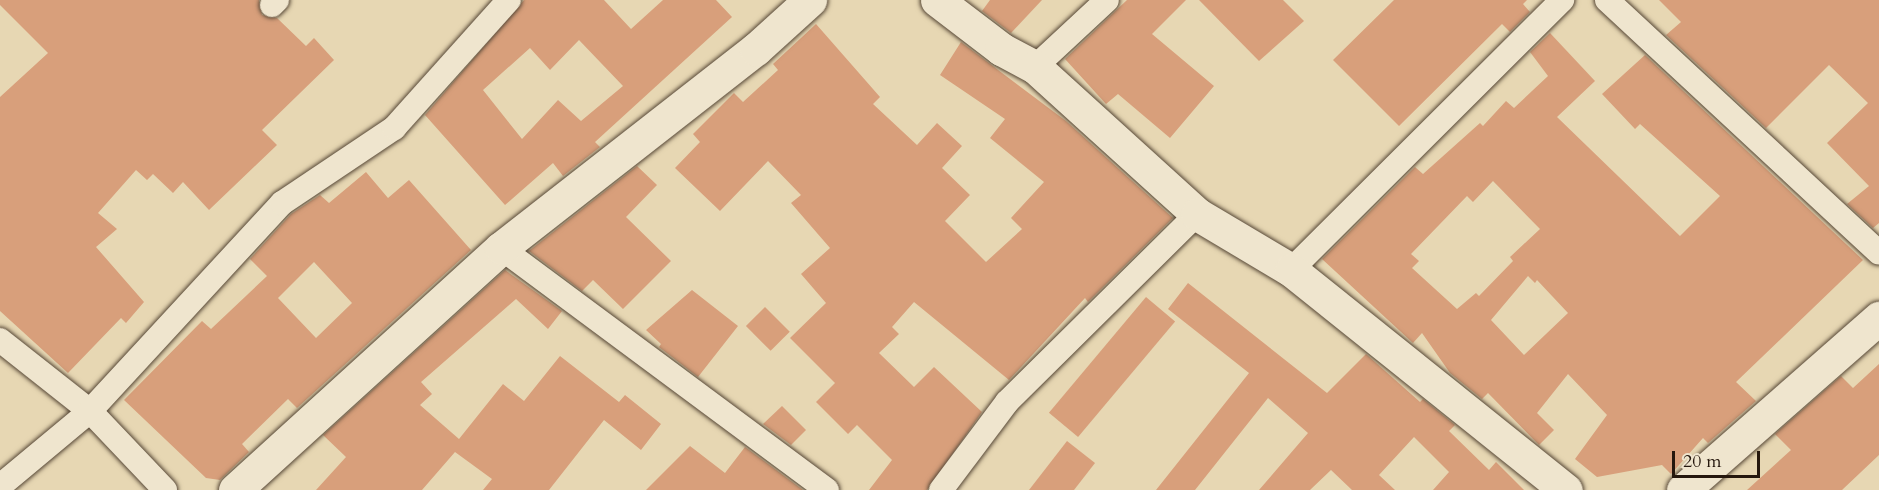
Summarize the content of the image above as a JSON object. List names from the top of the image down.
{
  "scale_bar": "20 m"
}
